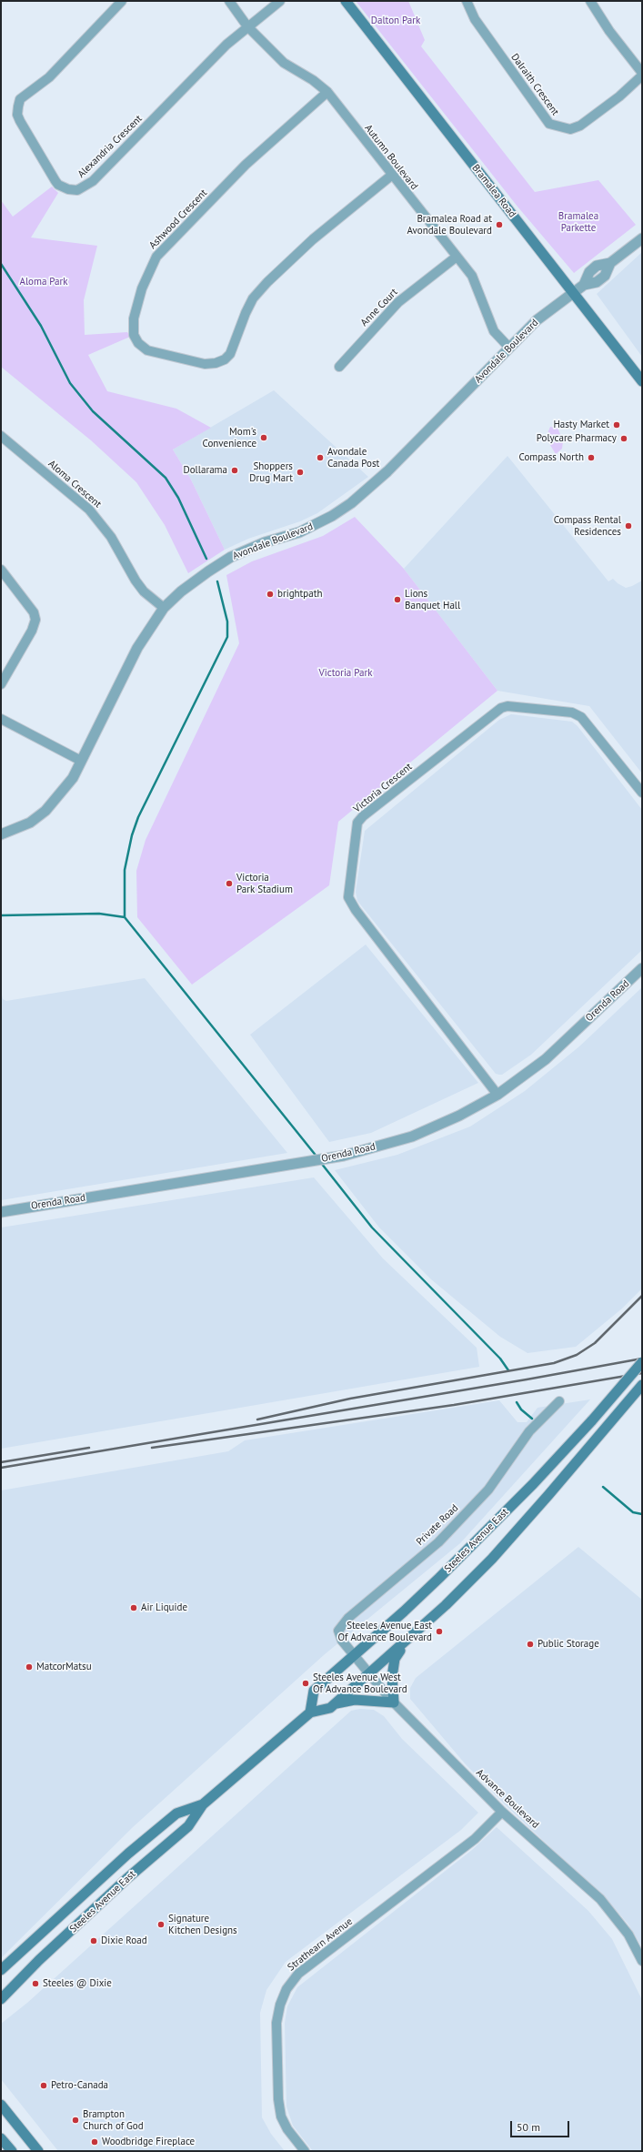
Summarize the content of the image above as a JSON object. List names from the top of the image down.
{
  "streets": {
    "main road": ["Bramalea Road", "Steeles Avenue East"],
    "street": [
      "Dalraith Crescent",
      "Alexandria Crescent",
      "Autumn Boulevard",
      "Ashwood Crescent",
      "Anne Court",
      "Avondale Boulevard",
      "Aloma Crescent",
      "Victoria Crescent",
      "Orenda Road",
      "Private Road",
      "Advance Boulevard",
      "Strathearn Avenue"
    ]
  },
  "crossings": [
    ["Alexandria Crescent", "Autumn Boulevard"],
    ["Autumn Boulevard", "Ashwood Crescent"],
    ["Autumn Boulevard", "Anne Court"],
    ["Autumn Boulevard", "Avondale Boulevard"],
    ["Bramalea Road", "Avondale Boulevard"],
    ["Avondale Boulevard", "Aloma Crescent"],
    ["Victoria Crescent", "Orenda Road"],
    ["Private Road", "Steeles Avenue East"],
    ["Private Road", "Advance Boulevard"],
    ["Steeles Avenue East", "Advance Boulevard"],
    ["Advance Boulevard", "Strathearn Avenue"]
  ],
  "parks": [
    "Dalton Park",
    "Bramalea Parkette",
    "Aloma Park",
    "Victoria Park"
  ],
  "places": [
    "Bramalea Road at Avondale Boulevard",
    "Hasty Market",
    "Mom's Convenience",
    "Polycare Pharmacy",
    "Avondale Canada Post",
    "Compass North",
    "Dollarama",
    "Shoppers Drug Mart",
    "Compass Rental Residences",
    "brightpath",
    "Lions Banquet Hall",
    "Victoria Park Stadium",
    "Air Liquide",
    "Steeles Avenue East Of Advance Boulevard",
    "Public Storage",
    "MatcorMatsu",
    "Steeles Avenue West Of Advance Boulevard",
    "Signature Kitchen Designs",
    "Dixie Road",
    "Steeles @ Dixie",
    "Petro-Canada",
    "Brampton Church of God",
    "Woodbridge Fireplace"
  ],
  "scale_bar": "50 m"
}
